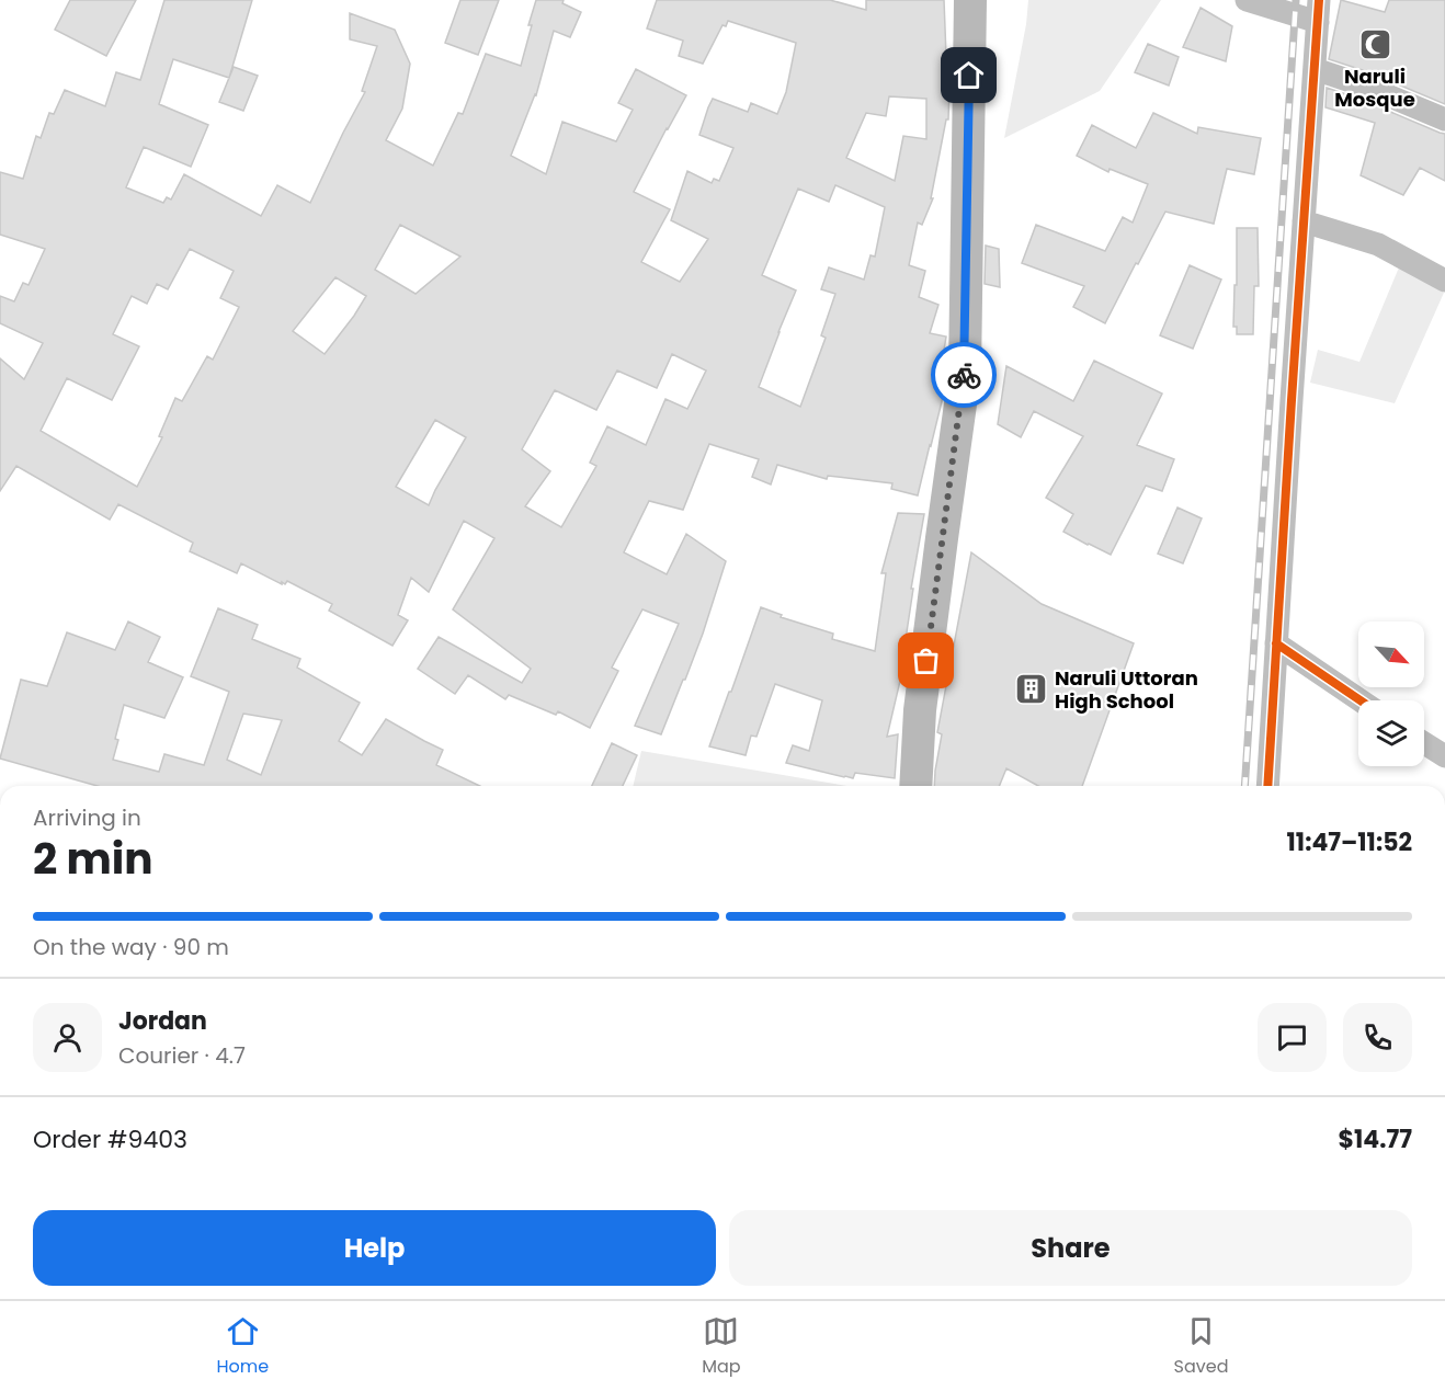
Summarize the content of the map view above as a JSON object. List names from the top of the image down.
{
  "places": {
    "mosque": ["Naruli Mosque"],
    "building": ["Naruli Uttoran High School"]
  },
  "north": "bottom right",
  "page": {
    "heading": ["2 min", "Arriving in", "11:47–11:52"],
    "panel": [
      "Jordan",
      "Courier · 4.7",
      "Order #9403",
      "$14.77"
    ],
    "bar": "On the way · 90 m",
    "buttons": ["Help", "Share"],
    "tabs": ["Home", "Map", "Saved"]
  }
}
